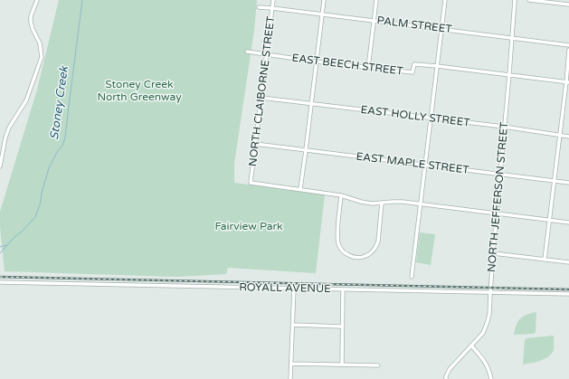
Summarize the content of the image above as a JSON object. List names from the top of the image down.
{
  "streets": {
    "street": [
      "PALM STREET",
      "EAST BEECH STREET",
      "NORTH CLAIBORNE STREET",
      "EAST HOLLY STREET",
      "EAST MAPLE STREET",
      "NORTH JEFFERSON STREET",
      "ROYALL AVENUE"
    ]
  },
  "crossings": [
    ["PALM STREET", "NORTH CLAIBORNE STREET"],
    ["PALM STREET", "NORTH JEFFERSON STREET"],
    ["EAST BEECH STREET", "NORTH CLAIBORNE STREET"],
    ["EAST BEECH STREET", "NORTH JEFFERSON STREET"],
    ["NORTH CLAIBORNE STREET", "EAST HOLLY STREET"],
    ["NORTH CLAIBORNE STREET", "EAST MAPLE STREET"],
    ["EAST HOLLY STREET", "NORTH JEFFERSON STREET"],
    ["EAST MAPLE STREET", "NORTH JEFFERSON STREET"],
    ["NORTH JEFFERSON STREET", "ROYALL AVENUE"]
  ],
  "water": ["Stoney Creek"],
  "parks": ["Stoney Creek North Greenway", "Fairview Park"]
}
